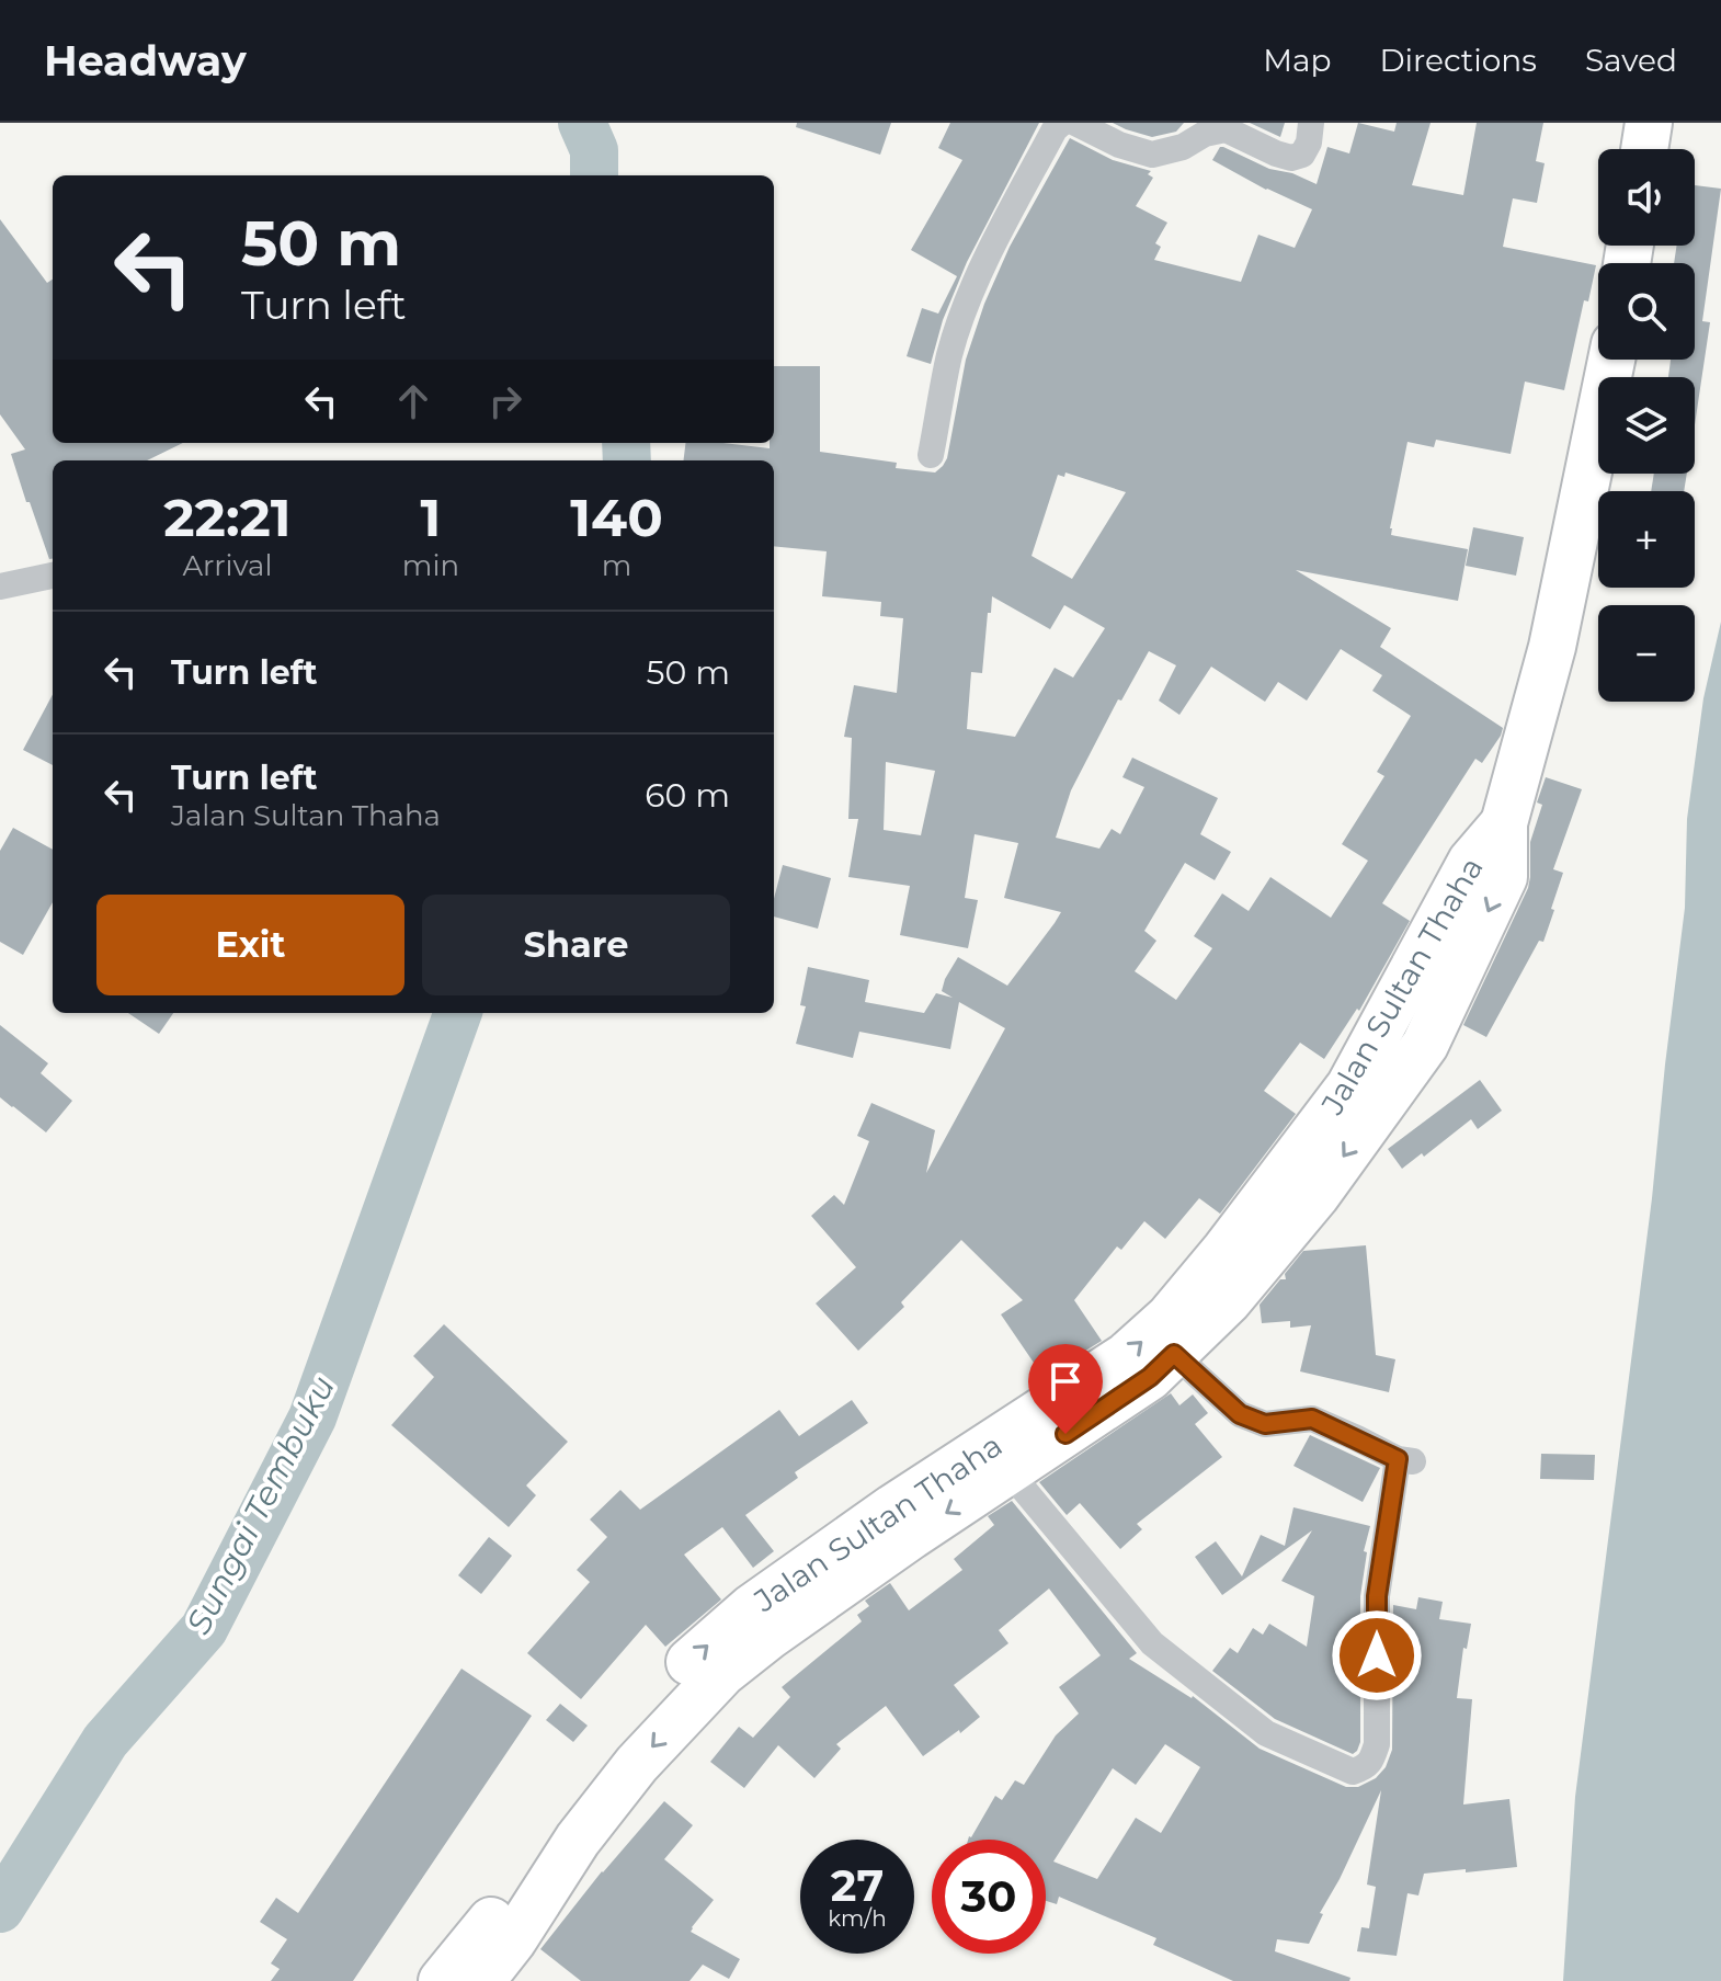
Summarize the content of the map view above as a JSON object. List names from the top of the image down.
{
  "streets": {
    "highway": ["Jalan Sultan Thaha"]
  },
  "water": ["Sungai Tembuku"],
  "page": {
    "header": "Headway",
    "nav": ["Map", "Directions", "Saved"],
    "map_buttons": ["+", "−"],
    "turn": ["50 m", "Turn left"],
    "eta": [
      "22:21",
      "Arrival",
      "1",
      "min",
      "140",
      "m"
    ],
    "list": [
      {
        "name": "Turn left",
        "value": "50 m"
      },
      {
        "name": "Turn left",
        "note": "Jalan Sultan Thaha",
        "value": "60 m"
      }
    ],
    "buttons": ["Exit", "Share"],
    "speed": "27 km/h",
    "limit": "30"
  }
}
